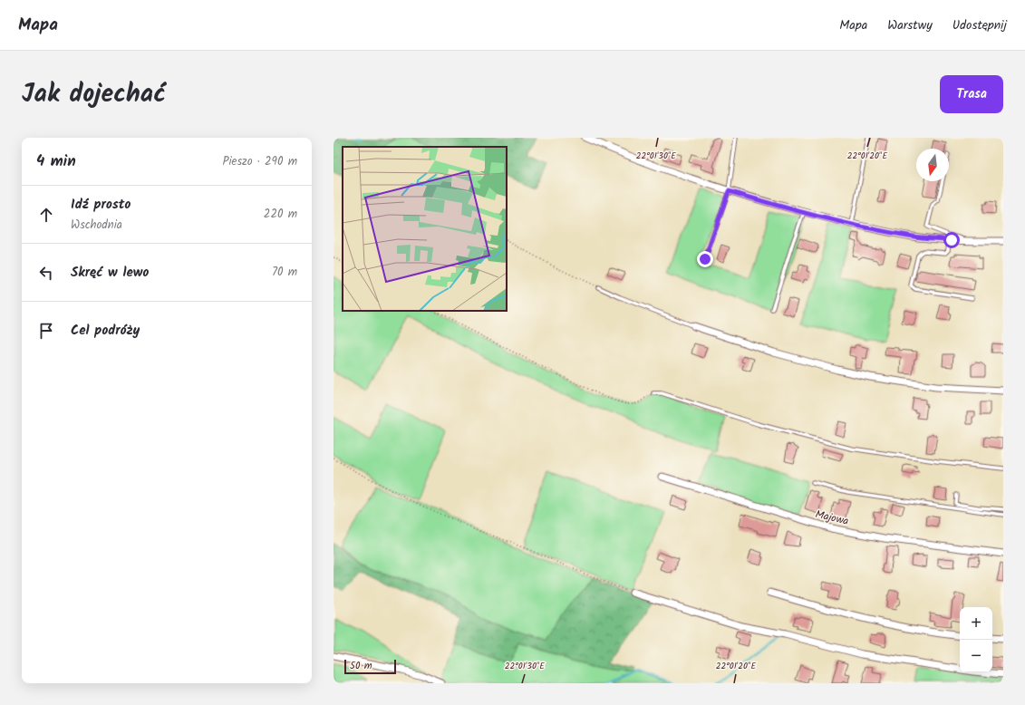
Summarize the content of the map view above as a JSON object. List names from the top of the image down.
{
  "streets": {
    "street": ["Majowa"]
  },
  "scale_bar": "50 m",
  "north": "bottom",
  "page": {
    "header": "Mapa",
    "nav": ["Mapa", "Warstwy", "Udostępnij"],
    "title": "Jak dojechać",
    "buttons": "Trasa",
    "heading": ["4 min", "Pieszo · 290 m"],
    "list": [
      ["Idź prosto", "Wschodnia", "220 m"],
      ["Skręć w lewo", "70 m"],
      "Cel podróży"
    ],
    "map_buttons": ["+", "−"],
    "scale": "50 m"
  },
  "coordinates": ["22°01'20\"E", "22°01'30\"E"]
}
